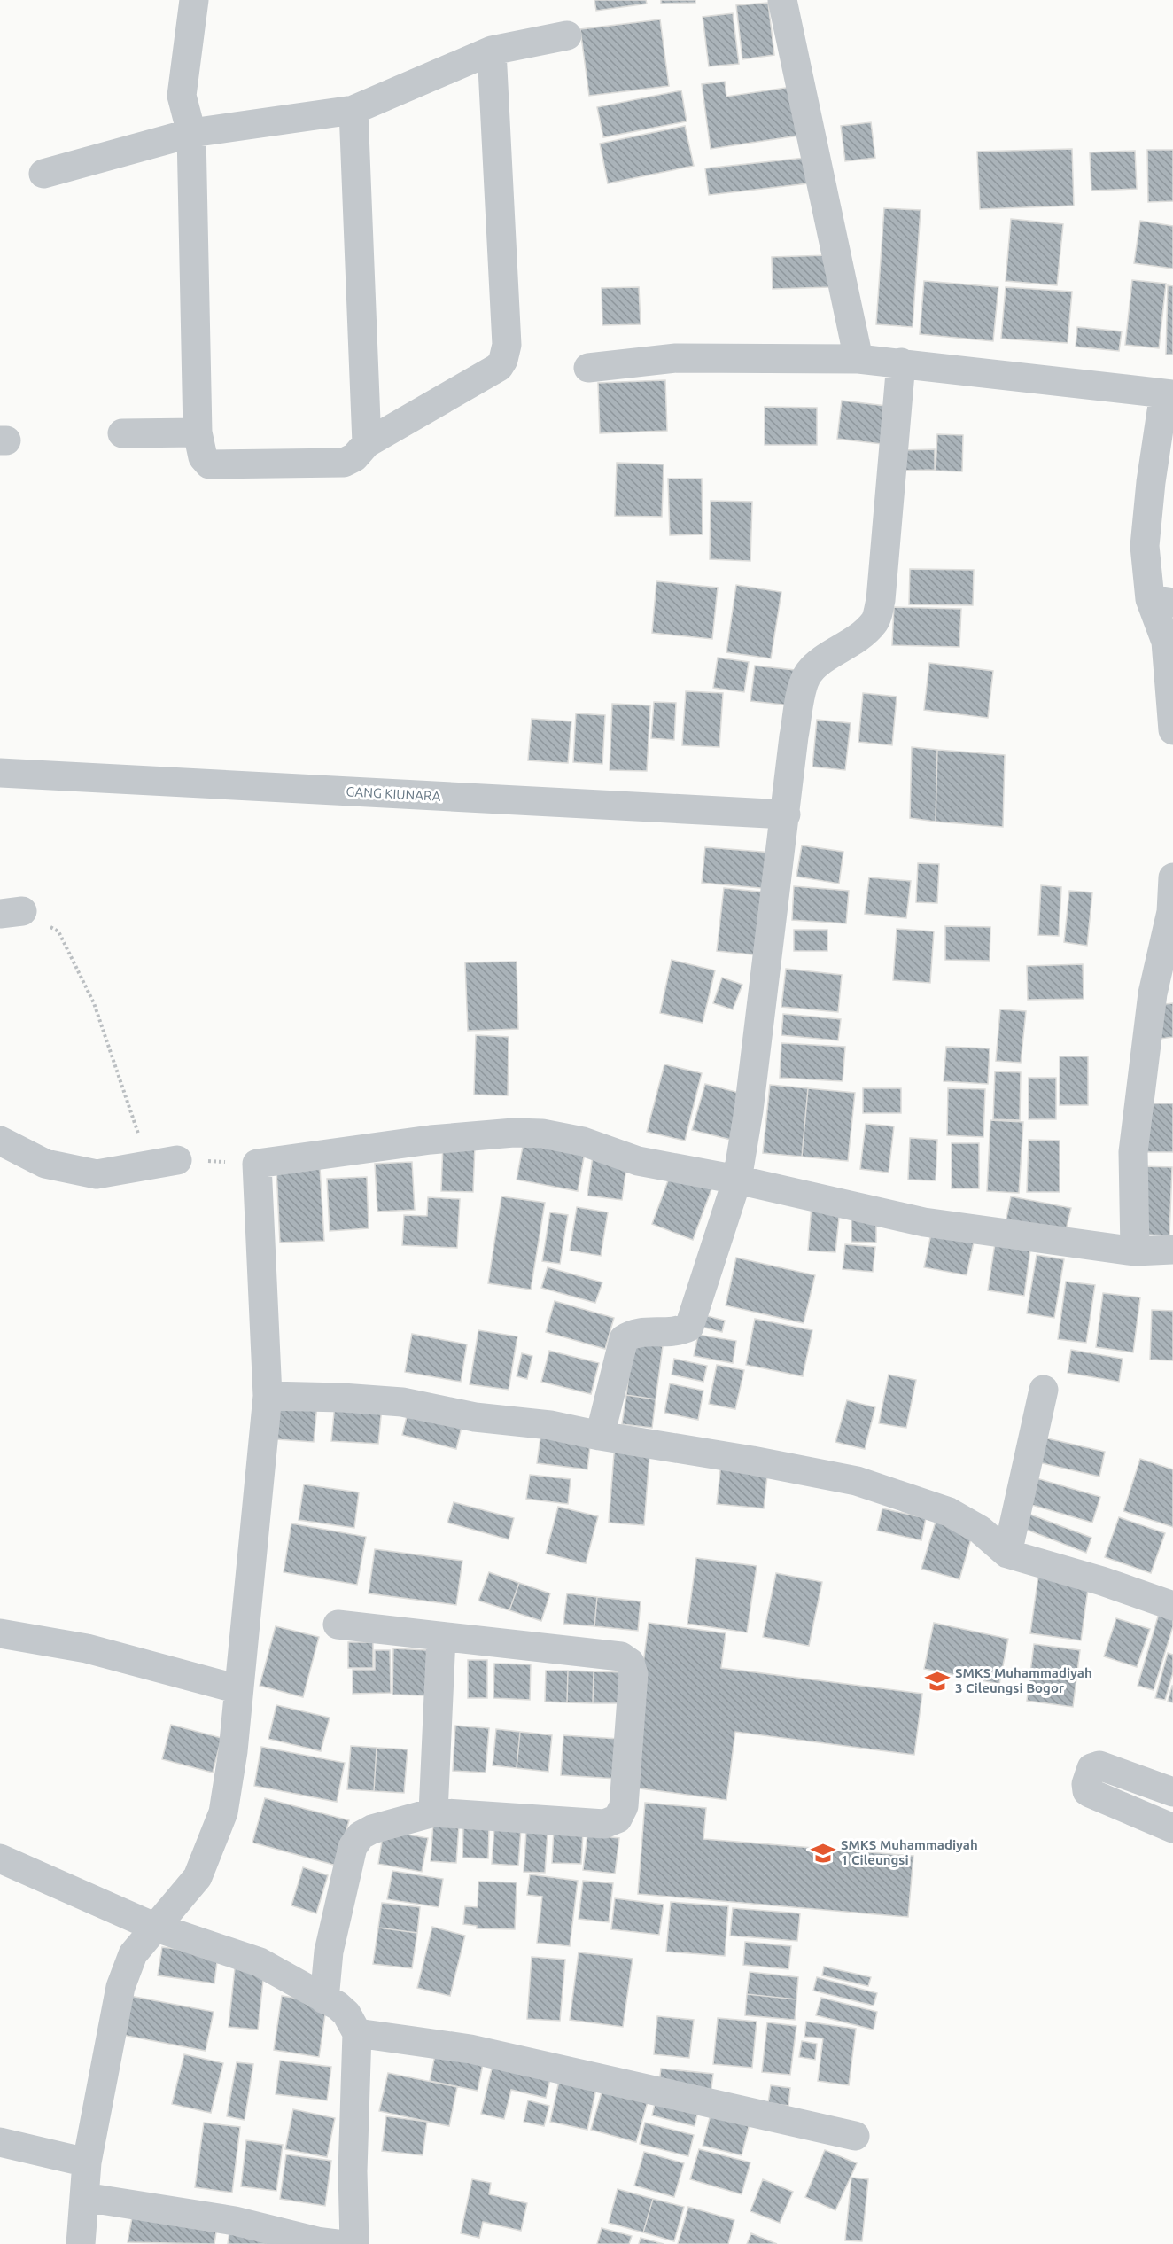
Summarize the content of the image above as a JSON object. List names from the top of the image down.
{
  "streets": {
    "street": ["GANG KIUNARA"]
  },
  "places": {
    "school or university": ["SMKS Muhammadiyah 3 Cileungsi Bogor", "SMKS Muhammadiyah 1 Cileungsi"]
  }
}
